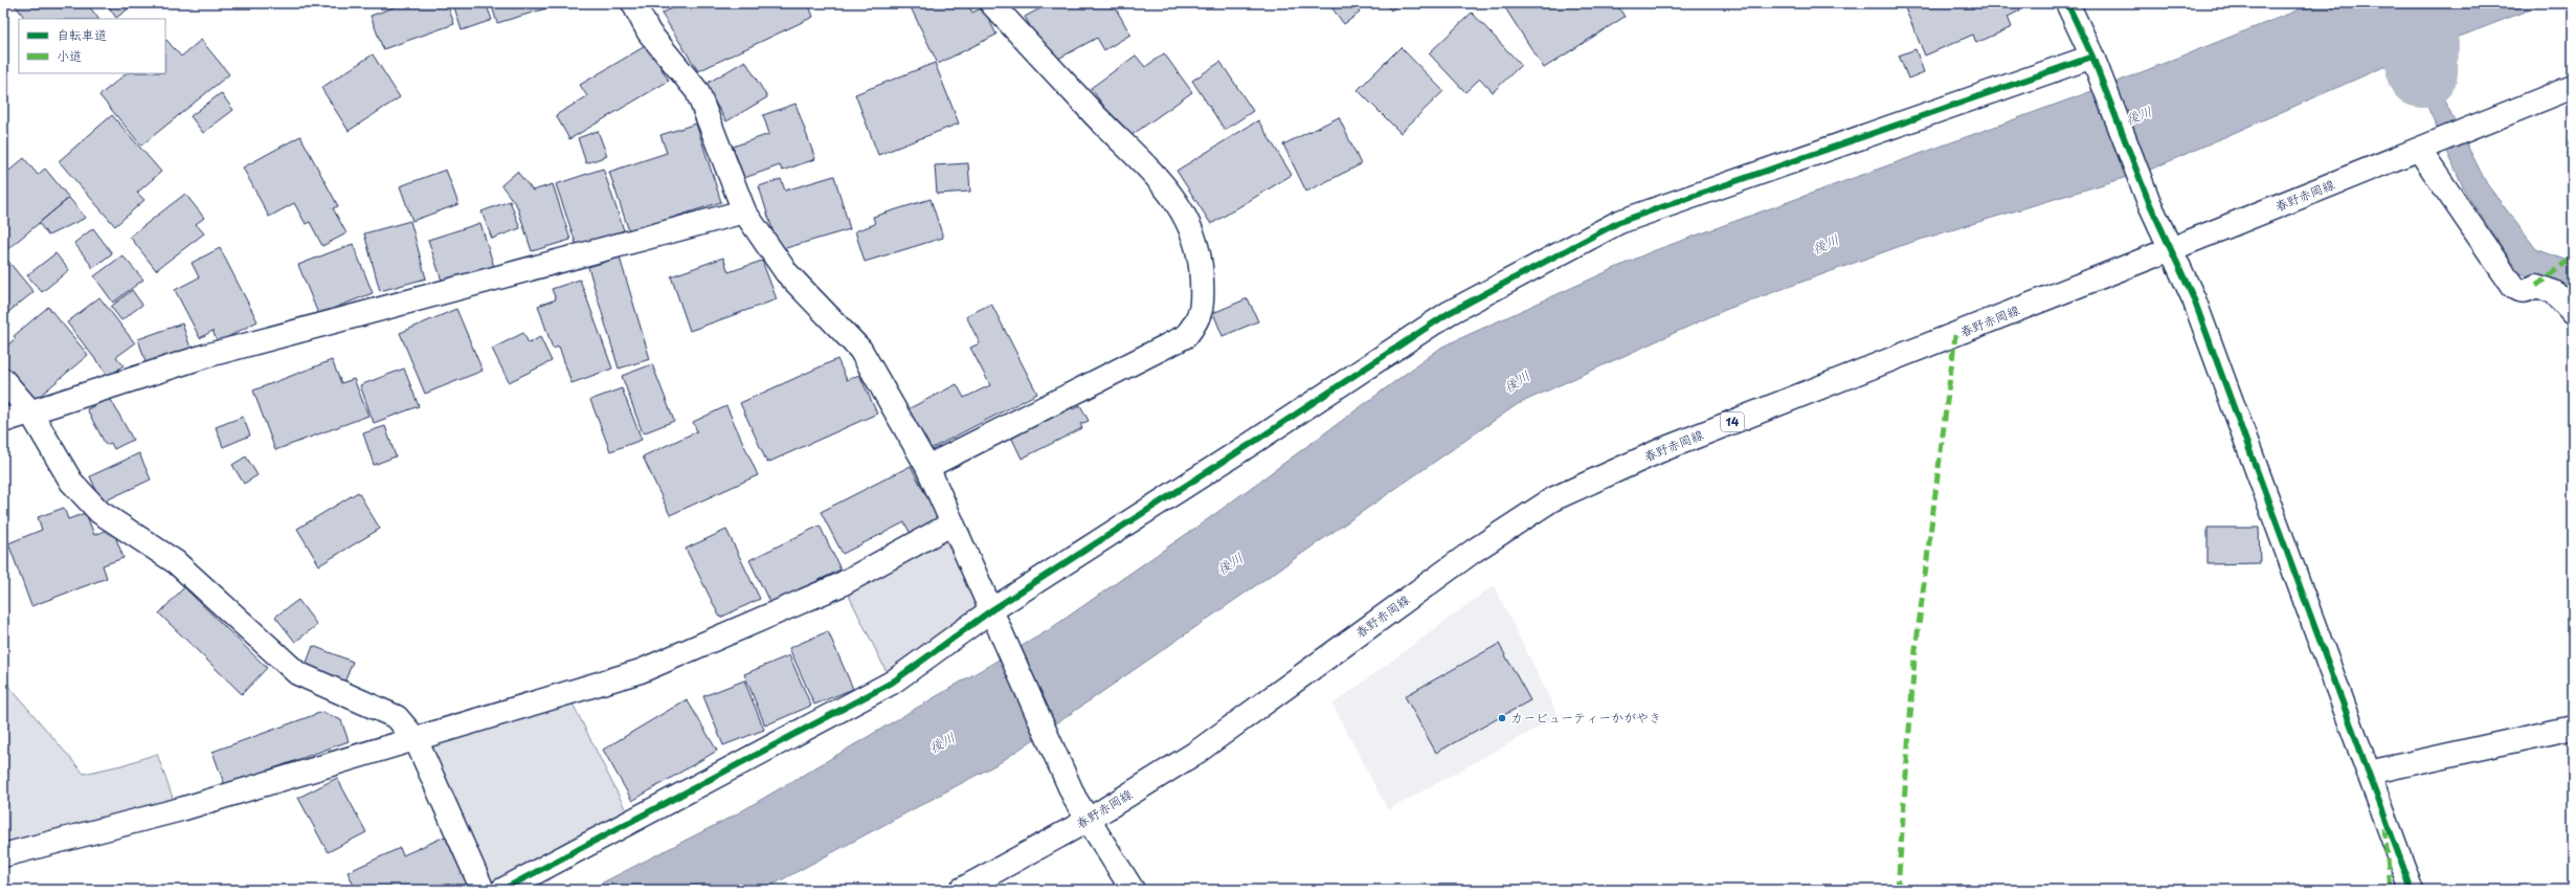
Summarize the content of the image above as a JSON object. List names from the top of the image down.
{
  "streets": {
    "street": ["春野赤岡線", "14"]
  },
  "water": ["後川"],
  "places": ["カービューティーかがやき"],
  "legend": ["自転車道", "小道"]
}
